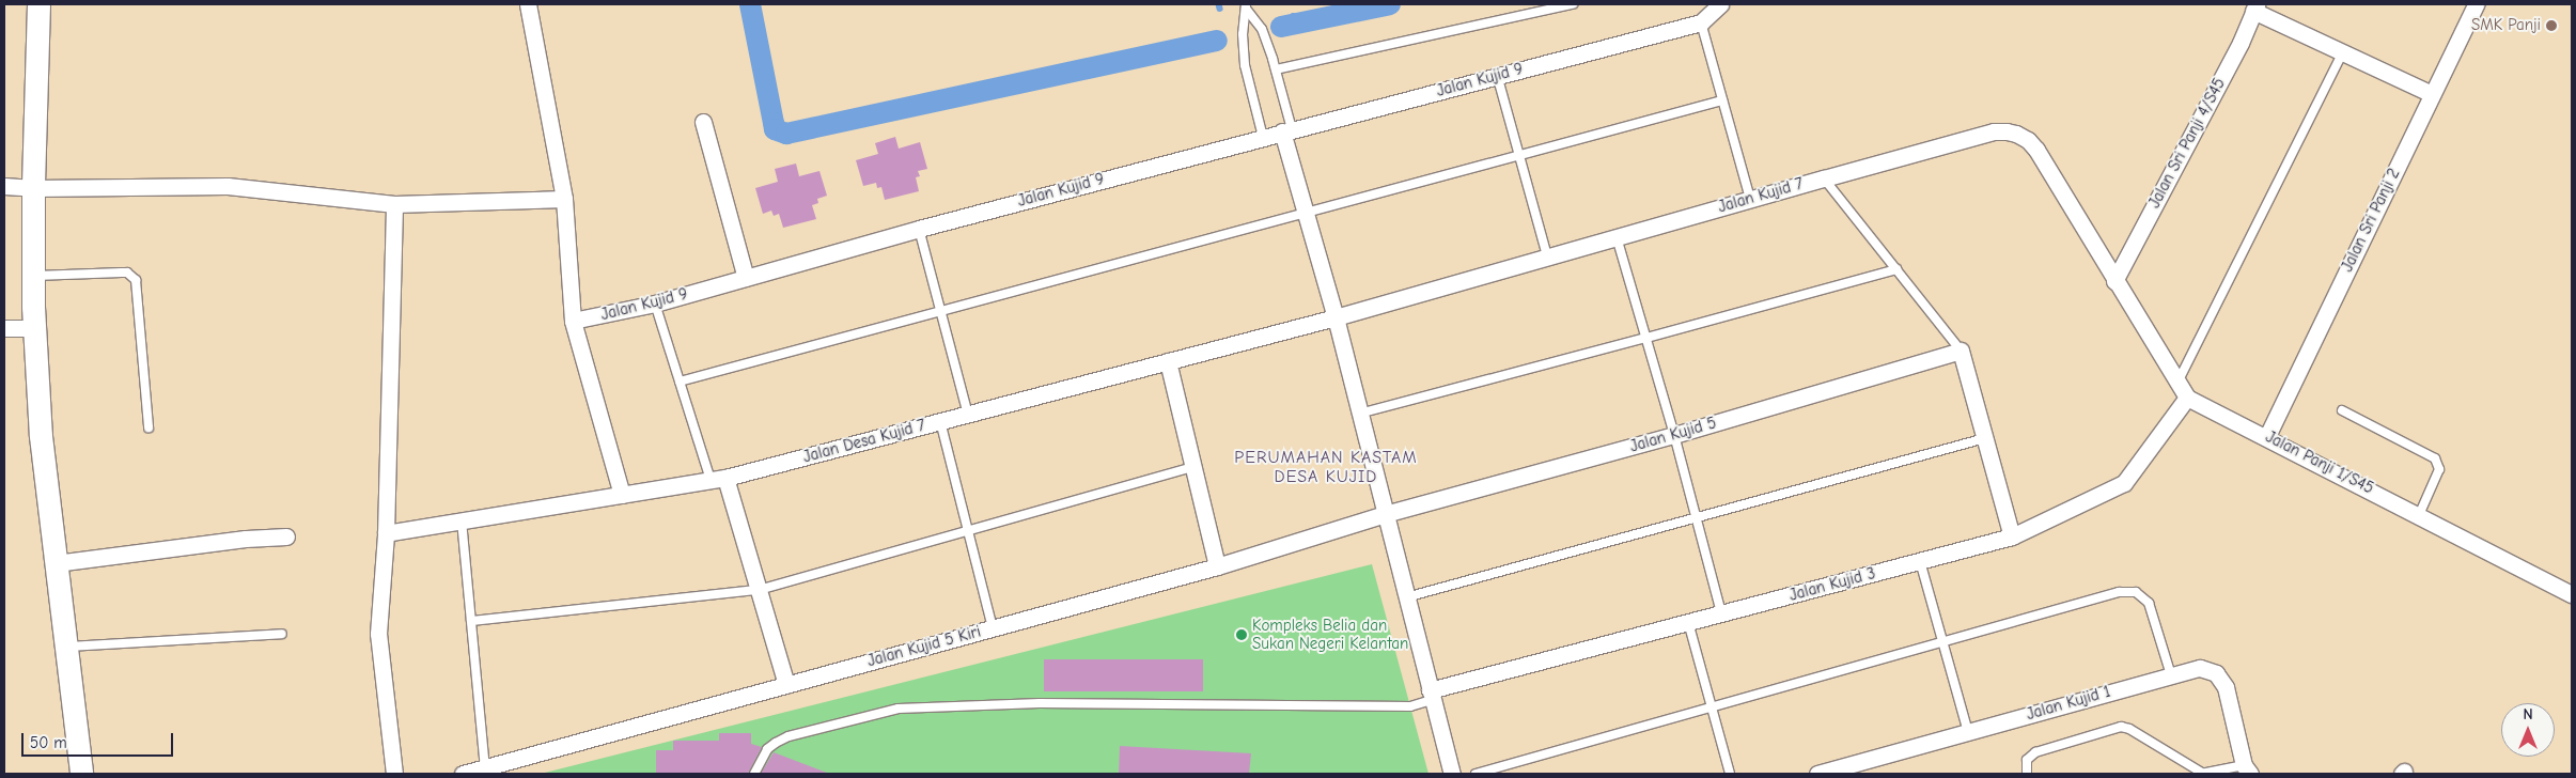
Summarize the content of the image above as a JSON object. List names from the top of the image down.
{
  "streets": {
    "street": [
      "Jalan Kujid 9",
      "Jalan Sri Panji 4/S45",
      "Jalan Kujid 7",
      "Jalan Sri Panji 2",
      "Jalan Kujid 5",
      "Jalan Desa Kujid 7",
      "Jalan Panji 1/S45",
      "Jalan Kujid 3",
      "Jalan Kujid 5 Kiri",
      "Jalan Kujid 1"
    ]
  },
  "crossings": [
    ["Jalan Sri Panji 4/S45", "Jalan Kujid 7"],
    ["Jalan Kujid 7", "Jalan Desa Kujid 7"],
    ["Jalan Sri Panji 2", "Jalan Panji 1/S45"],
    ["Jalan Kujid 5", "Jalan Kujid 5 Kiri"],
    ["Jalan Panji 1/S45", "Jalan Kujid 3"]
  ],
  "districts": ["PERUMAHAN KASTAM DESA KUJID"],
  "places": ["SMK Panji", "Kompleks Belia dan Sukan Negeri Kelantan"],
  "scale_bar": "50 m",
  "north": "top"
}
